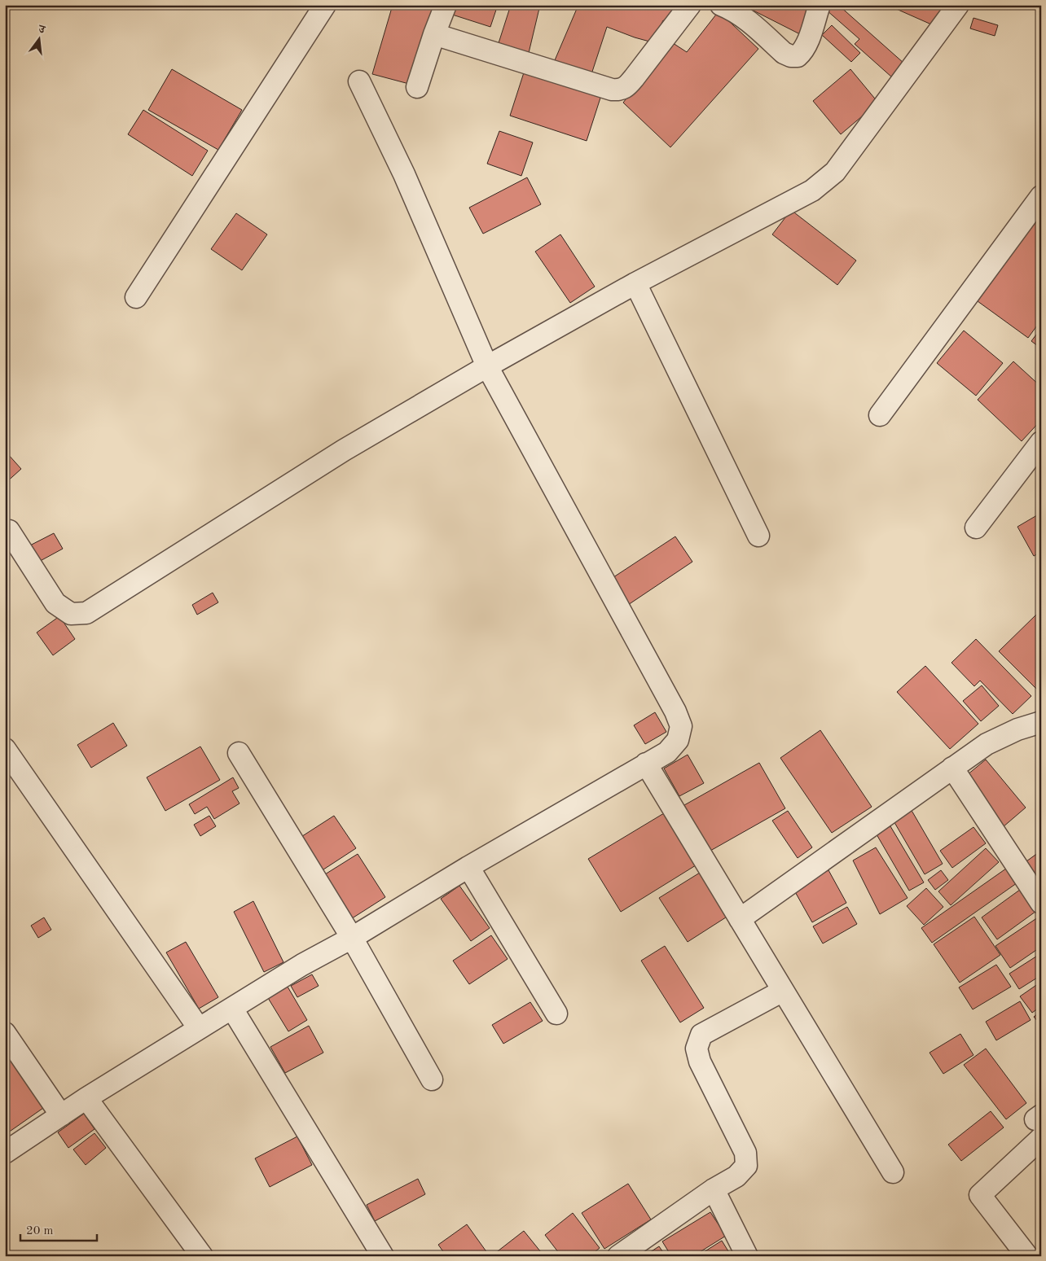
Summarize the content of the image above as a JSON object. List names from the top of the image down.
{
  "scale_bar": "20 m",
  "north": "top"
}
